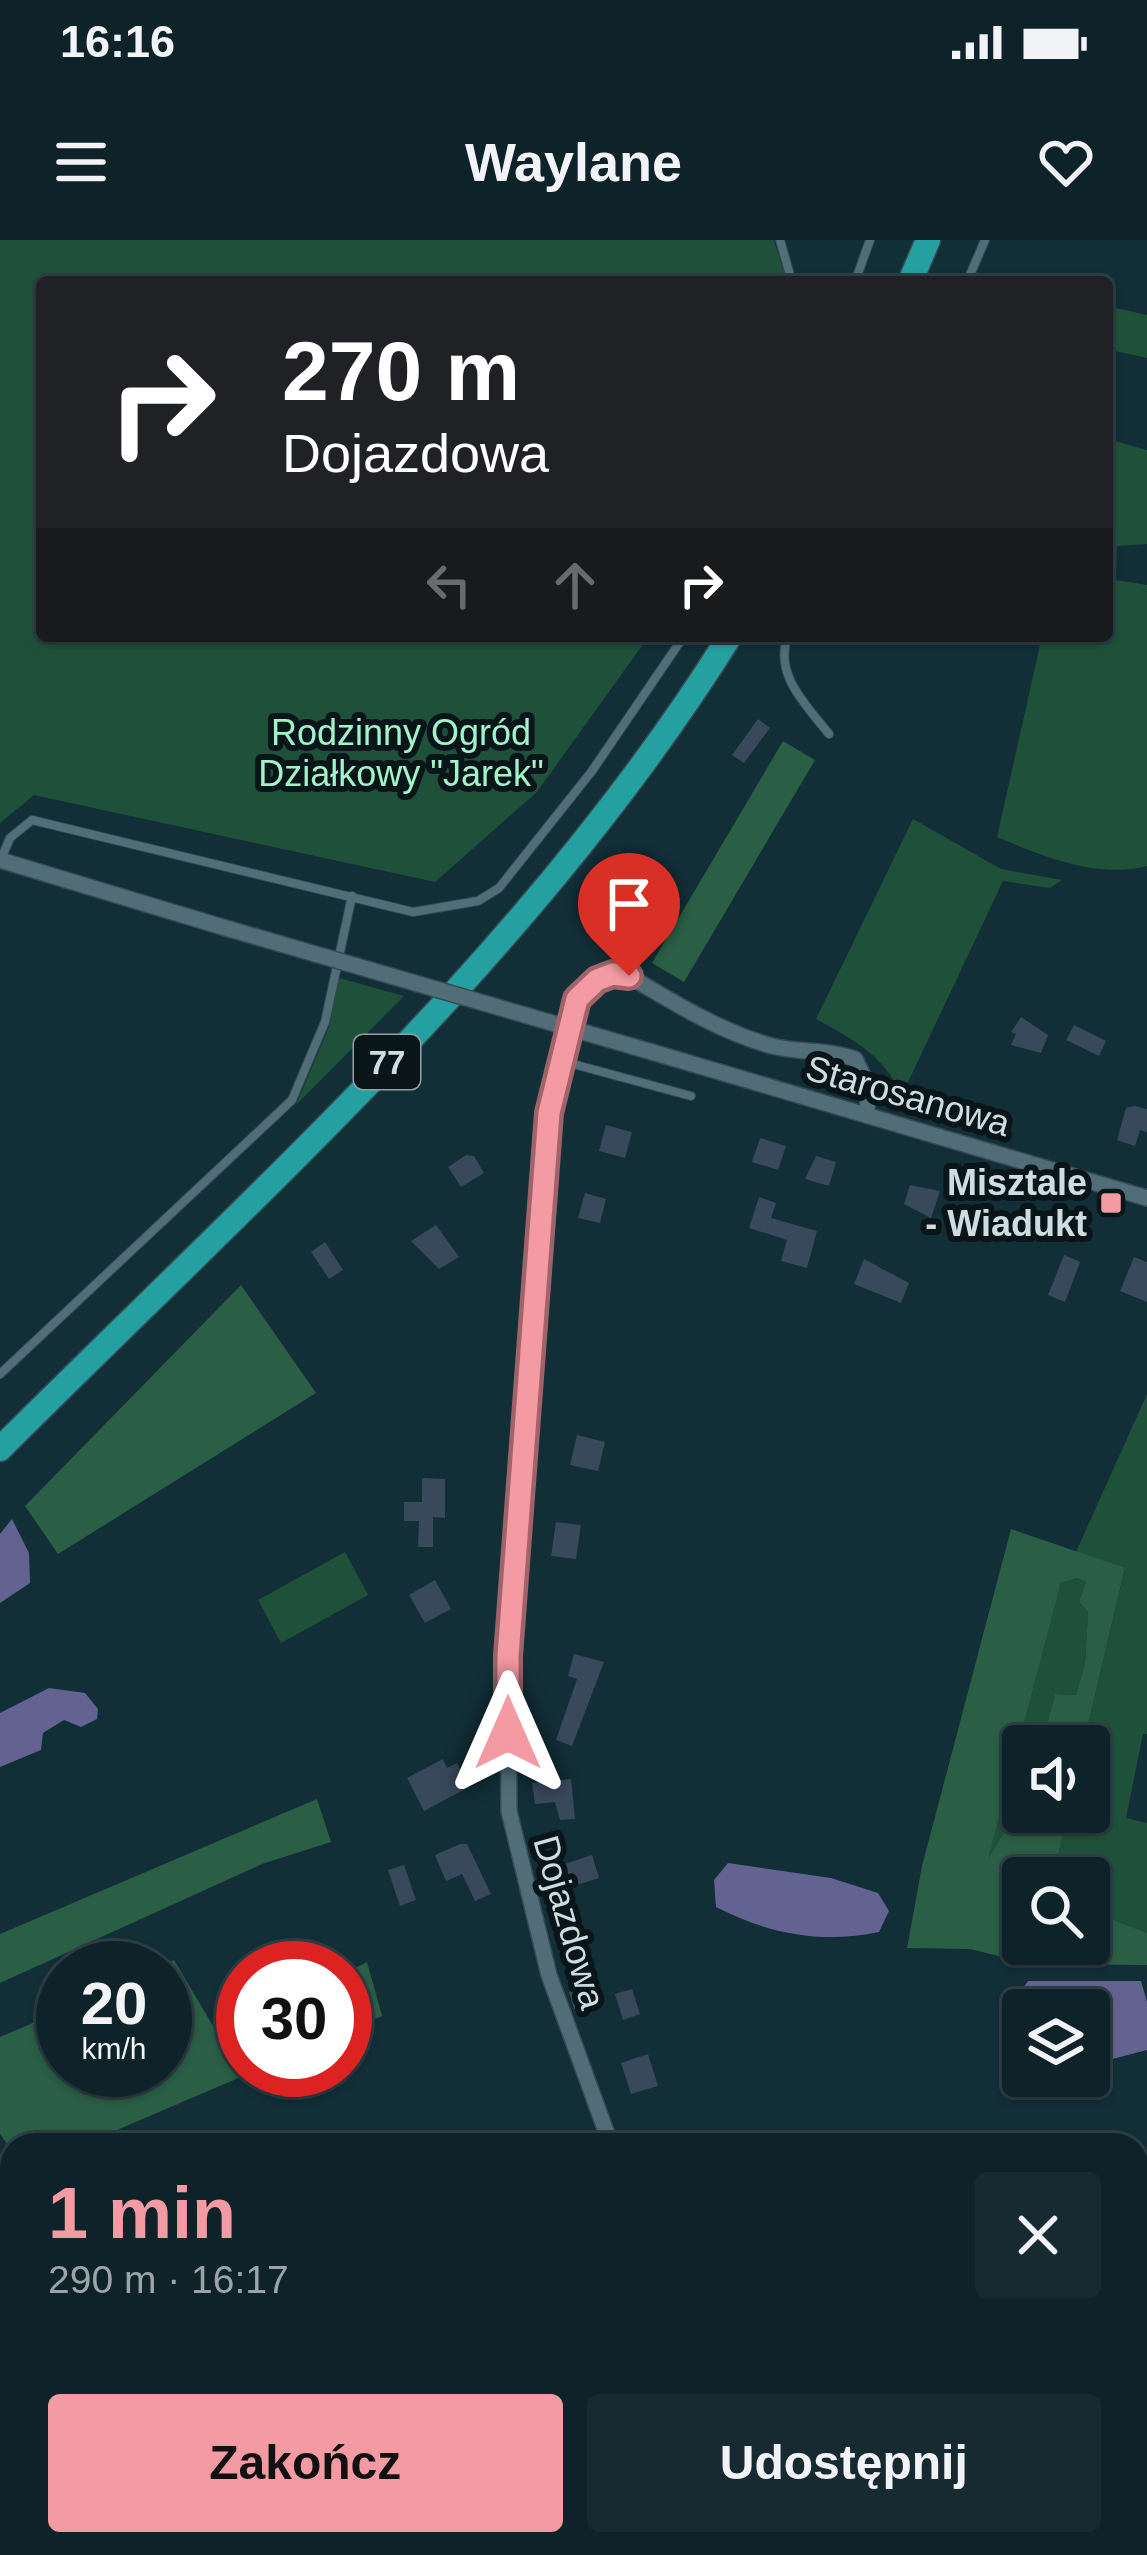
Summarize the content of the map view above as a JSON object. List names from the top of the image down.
{
  "streets": {
    "main road": ["77"],
    "street": ["Starosanowa", "Dojazdowa"]
  },
  "crossings": [
    ["Starosanowa", "Dojazdowa"]
  ],
  "parks": ["Rodzinny Ogród Działkowy \"Jarek\""],
  "places": {
    "transit": ["Misztale - Wiadukt"]
  },
  "page": {
    "status": "16:16",
    "header": "Waylane",
    "turn": ["270 m", "Dojazdowa"],
    "speed": "20 km/h",
    "limit": "30",
    "heading": ["1 min", "290 m · 16:17"],
    "buttons": ["Zakończ", "Udostępnij"]
  }
}
